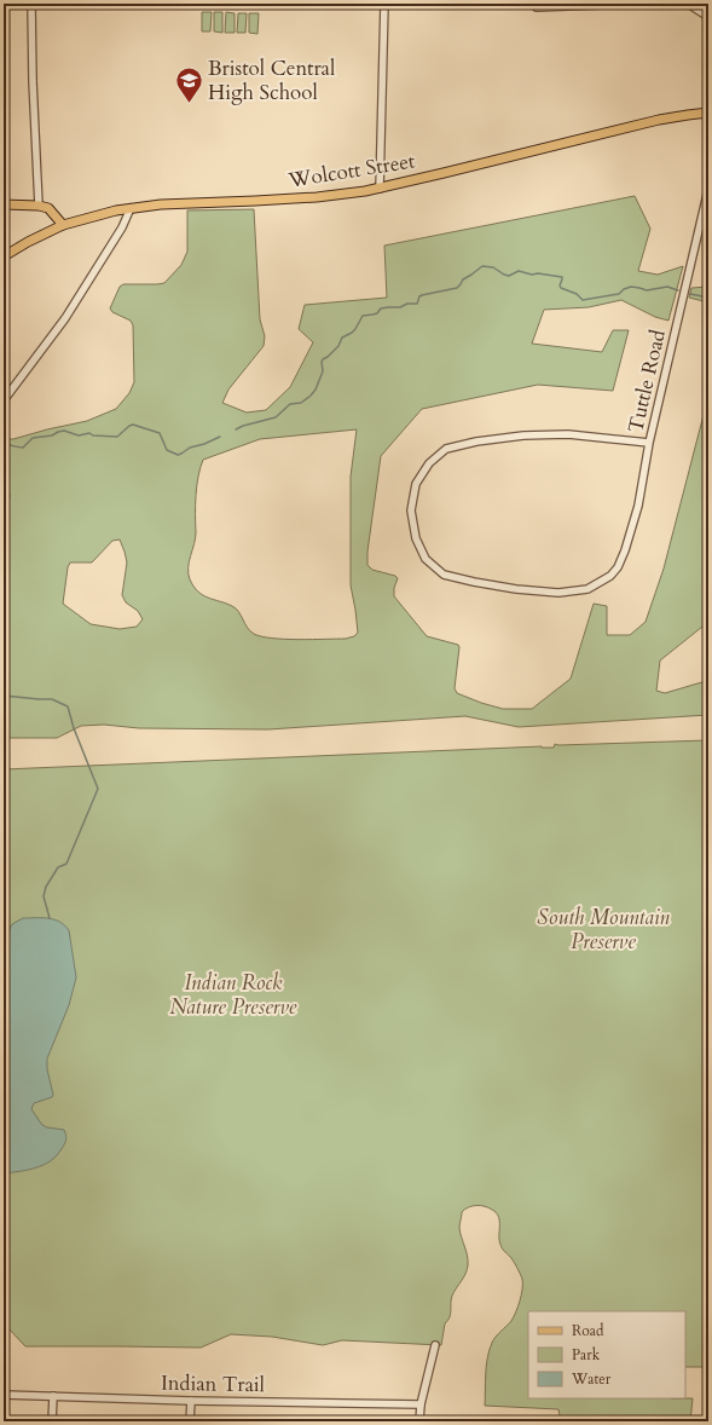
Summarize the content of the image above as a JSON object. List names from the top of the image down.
{
  "streets": {
    "main road": ["Wolcott Street"],
    "street": ["Tuttle Road", "Indian Trail"]
  },
  "parks": ["South Mountain Preserve", "Indian Rock Nature Preserve"],
  "places": {
    "school or university": ["Bristol Central High School"]
  },
  "legend": ["Road", "Park", "Water"]
}
